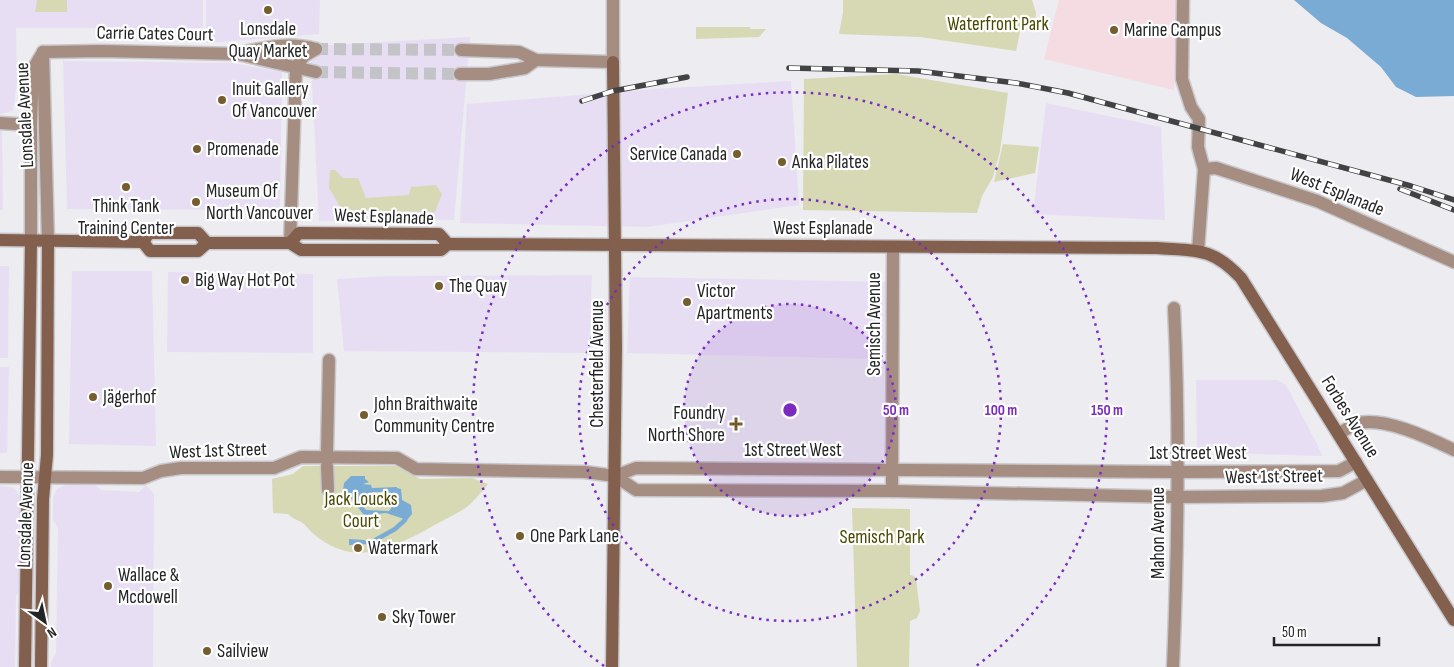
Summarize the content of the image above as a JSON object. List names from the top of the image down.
{
  "streets": {
    "main road": [
      "Lonsdale Avenue",
      "West Esplanade",
      "Chesterfield Avenue",
      "Forbes Avenue"
    ],
    "street": [
      "Carrie Cates Court",
      "Semisch Avenue",
      "1st Street West",
      "West 1st Street",
      "Mahon Avenue"
    ]
  },
  "crossings": [
    ["Carrie Cates Court", "Lonsdale Avenue"],
    ["Lonsdale Avenue", "West Esplanade"],
    ["Lonsdale Avenue", "West 1st Street"],
    ["West Esplanade", "Semisch Avenue"],
    ["West Esplanade", "Chesterfield Avenue"],
    ["West Esplanade", "Forbes Avenue"],
    ["Semisch Avenue", "1st Street West"],
    ["Chesterfield Avenue", "1st Street West"],
    ["Chesterfield Avenue", "West 1st Street"],
    ["Forbes Avenue", "1st Street West"],
    ["Forbes Avenue", "West 1st Street"],
    ["1st Street West", "West 1st Street"],
    ["1st Street West", "Mahon Avenue"],
    ["West 1st Street", "Mahon Avenue"]
  ],
  "parks": ["Waterfront Park", "Jack Loucks Court", "Semisch Park"],
  "places": {
    "other": [
      "Lonsdale Quay Market",
      "Marine Campus",
      "Inuit Gallery Of Vancouver",
      "Promenade",
      "Service Canada",
      "Anka Pilates",
      "Think Tank Training Center",
      "Museum Of North Vancouver",
      "Big Way Hot Pot",
      "The Quay",
      "Victor Apartments",
      "Jägerhof",
      "John Braithwaite Community Centre",
      "One Park Lane",
      "Watermark",
      "Wallace & Mcdowell",
      "Sky Tower",
      "Sailview"
    ],
    "health": ["Foundry North Shore"]
  },
  "scale_bar": "50 m",
  "north": "bottom right",
  "rings": ["50 m", "100 m", "150 m"]
}
